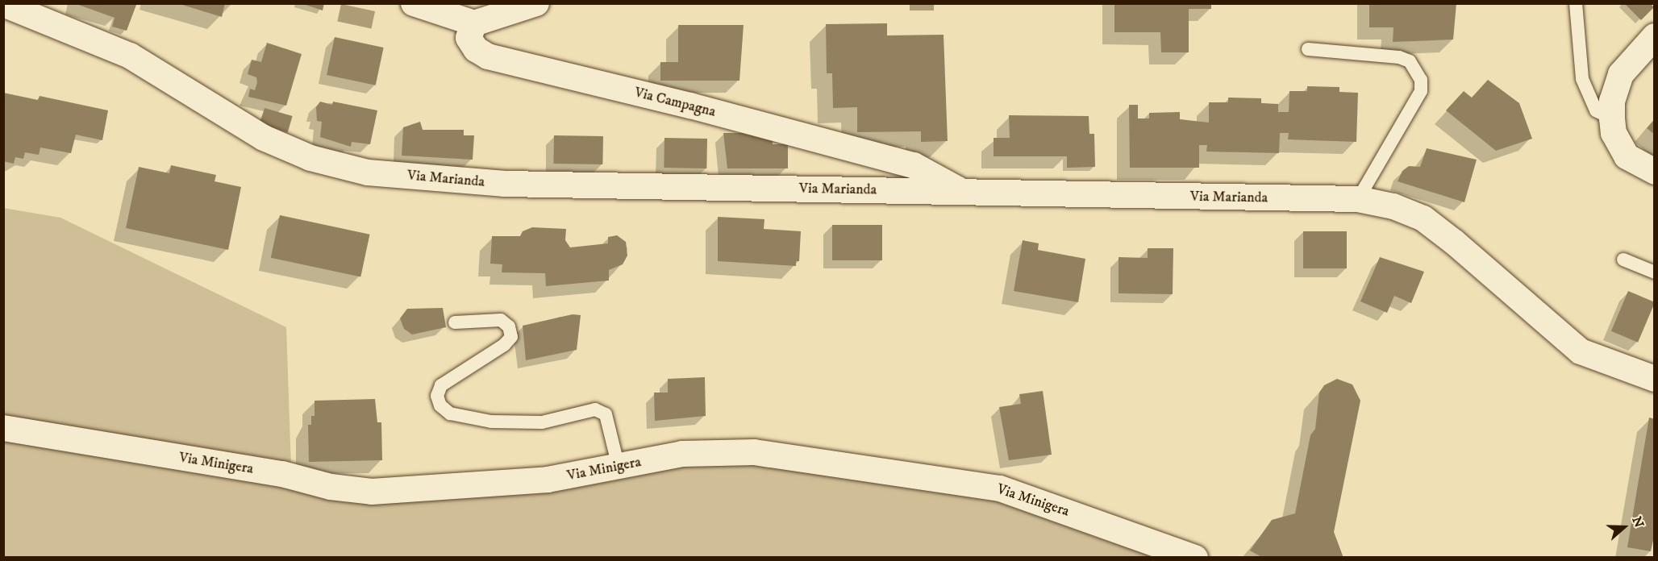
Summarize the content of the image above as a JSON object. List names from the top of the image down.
{
  "streets": {
    "street": ["Via Campagna", "Via Marianda", "Via Minigera"]
  },
  "crossings": [
    ["Via Campagna", "Via Marianda"]
  ],
  "north": "right"
}
